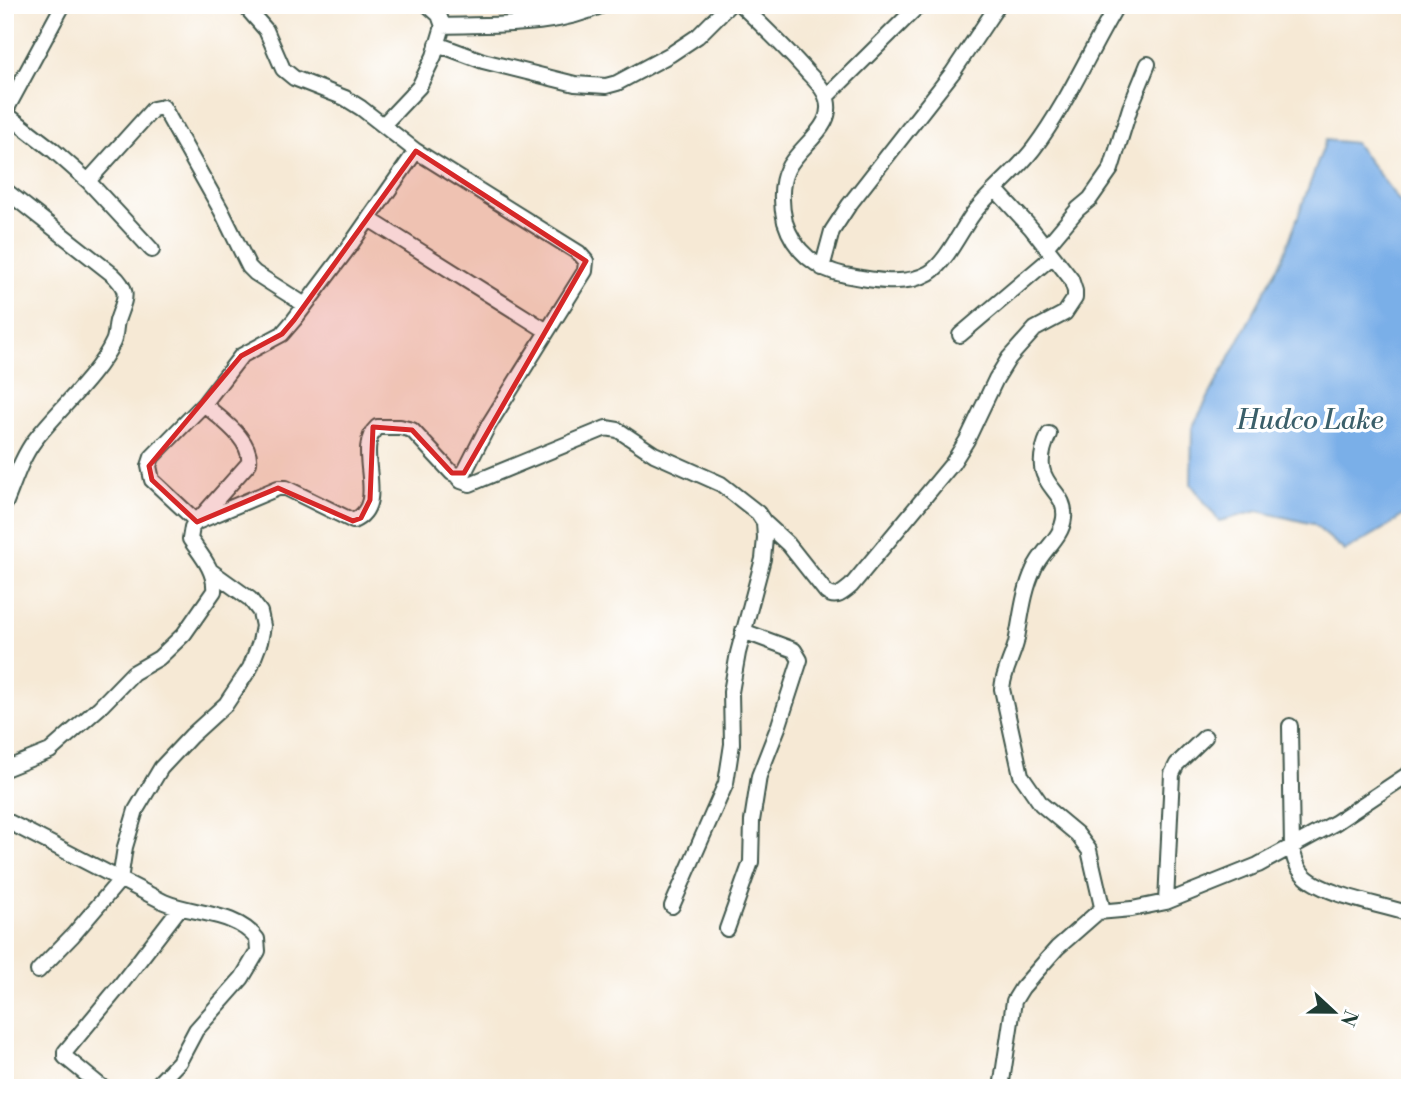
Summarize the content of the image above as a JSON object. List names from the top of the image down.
{
  "water": ["Hudco Lake"],
  "north": "right"
}
